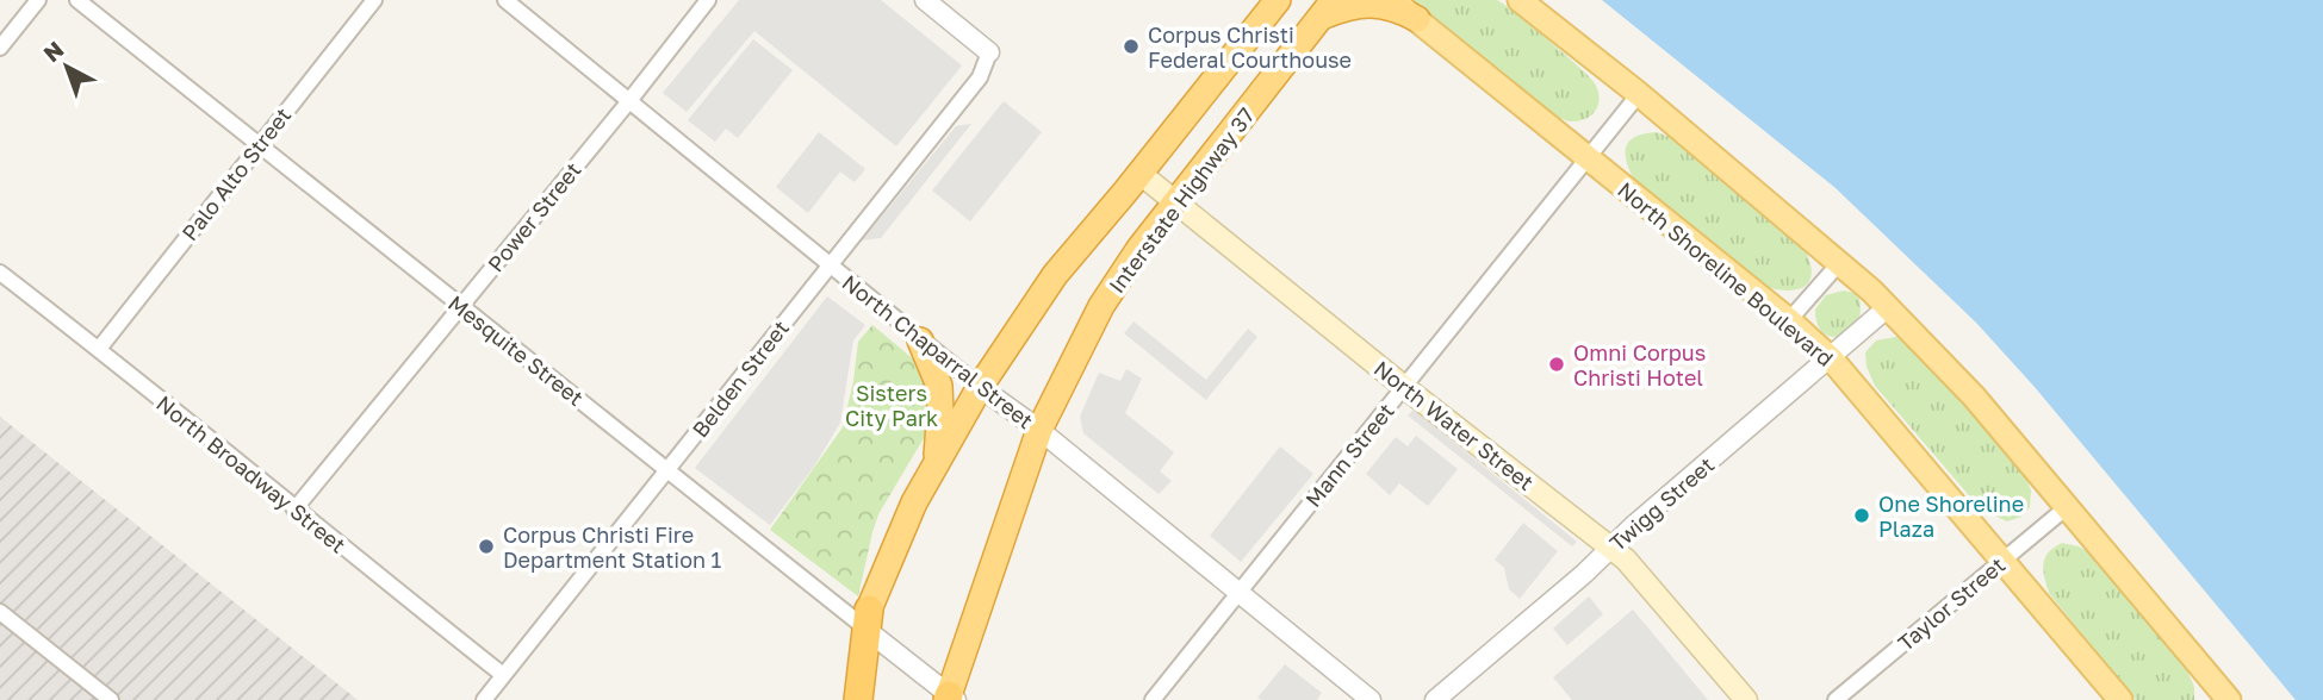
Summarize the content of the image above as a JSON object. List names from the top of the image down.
{
  "streets": {
    "highway": ["Interstate Highway 37"],
    "main road": ["North Shoreline Boulevard", "North Water Street"],
    "street": [
      "Palo Alto Street",
      "Power Street",
      "Mesquite Street",
      "North Chaparral Street",
      "Belden Street",
      "Mann Street",
      "North Broadway Street",
      "Twigg Street",
      "Taylor Street"
    ]
  },
  "crossings": [
    ["Palo Alto Street", "Mesquite Street"],
    ["Palo Alto Street", "North Broadway Street"],
    ["Interstate Highway 37", "Mesquite Street"],
    ["Interstate Highway 37", "North Chaparral Street"],
    ["Interstate Highway 37", "North Water Street"],
    ["Power Street", "Mesquite Street"],
    ["Power Street", "North Chaparral Street"],
    ["Power Street", "North Broadway Street"],
    ["North Shoreline Boulevard", "Mann Street"],
    ["North Shoreline Boulevard", "Twigg Street"],
    ["North Shoreline Boulevard", "Taylor Street"],
    ["Mesquite Street", "Belden Street"],
    ["North Chaparral Street", "Belden Street"],
    ["North Chaparral Street", "Mann Street"],
    ["Belden Street", "North Broadway Street"],
    ["North Water Street", "Mann Street"],
    ["North Water Street", "Twigg Street"]
  ],
  "parks": ["Sisters City Park"],
  "places": [
    "Corpus Christi Federal Courthouse",
    "Omni Corpus Christi Hotel",
    "One Shoreline Plaza",
    "Corpus Christi Fire Department Station 1"
  ],
  "north": "top left"
}
